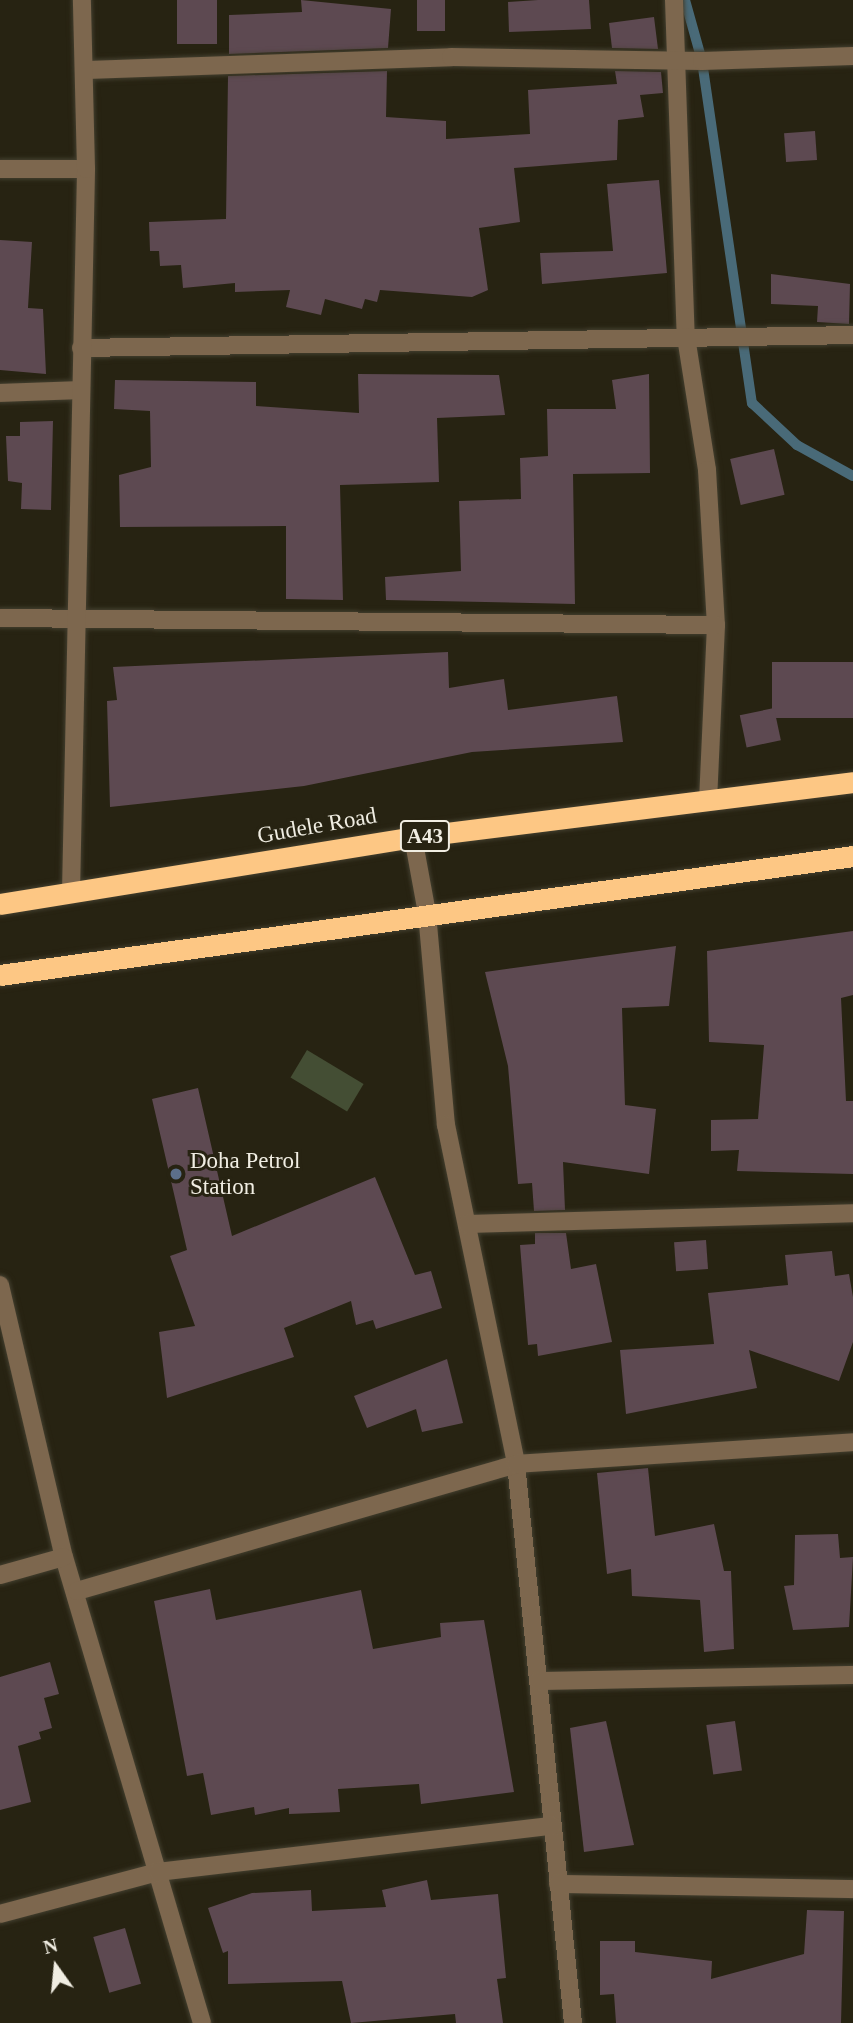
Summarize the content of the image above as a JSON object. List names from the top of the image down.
{
  "streets": {
    "highway": ["Gudele Road", "A43"]
  },
  "places": ["Doha Petrol Station"],
  "north": "top"
}
